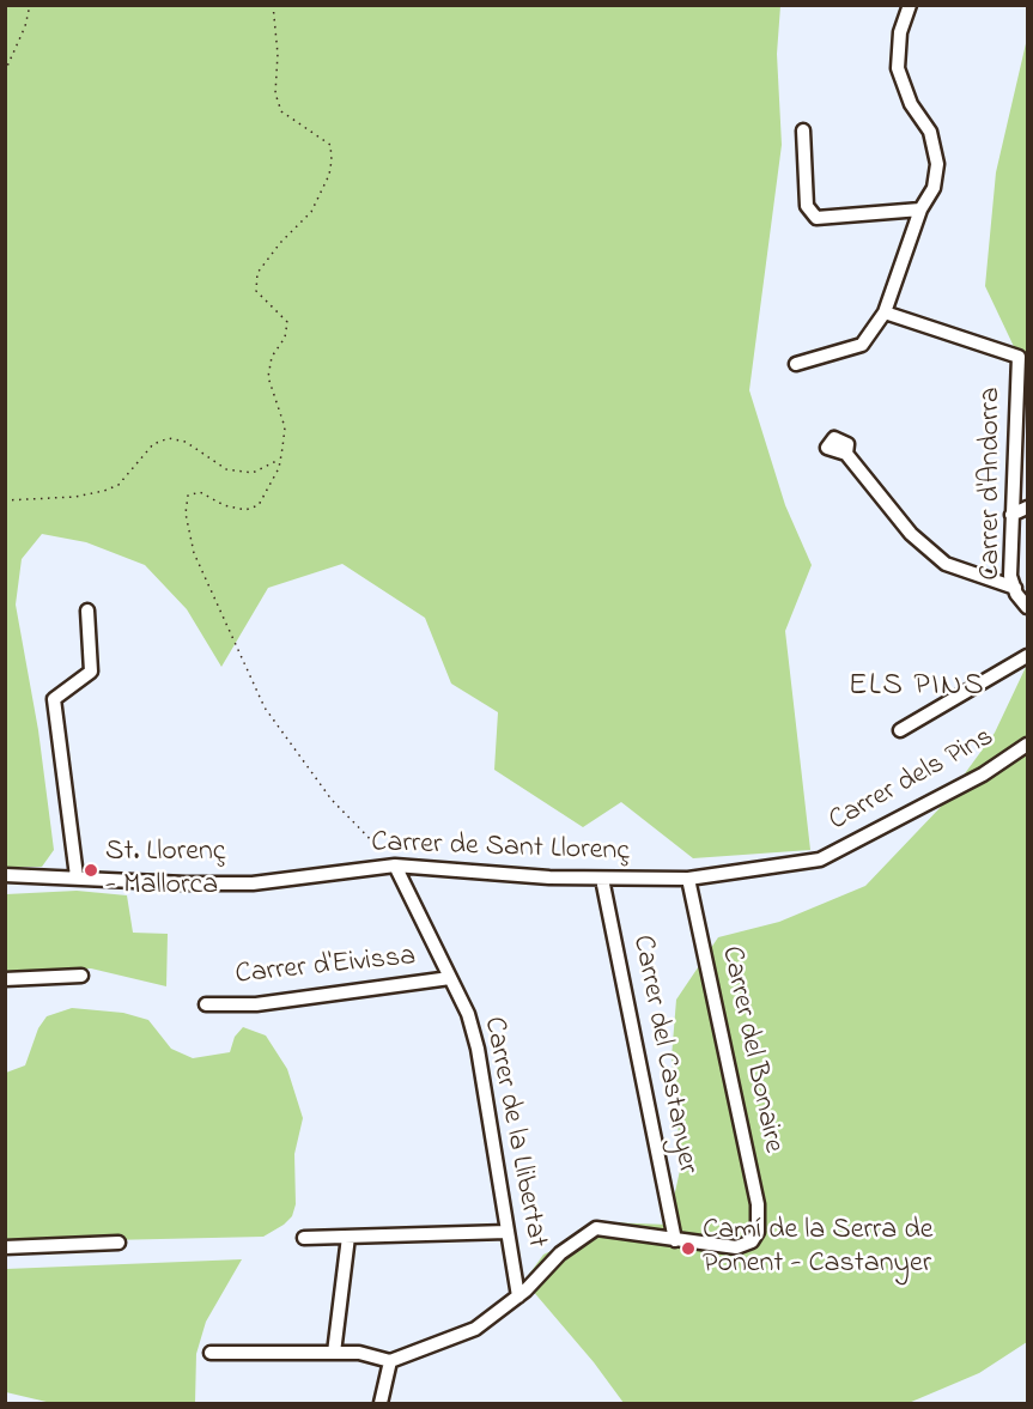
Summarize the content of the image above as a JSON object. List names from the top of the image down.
{
  "streets": {
    "street": [
      "Carrer d'Andorra",
      "Carrer dels Pins",
      "Carrer de Sant Llorenç",
      "Carrer d'Eivissa",
      "Carrer del Bonaire",
      "Carrer del Castanyer",
      "Carrer de la Llibertat"
    ]
  },
  "crossings": [
    ["Carrer dels Pins", "Carrer de Sant Llorenç"],
    ["Carrer de Sant Llorenç", "Carrer del Bonaire"],
    ["Carrer de Sant Llorenç", "Carrer del Castanyer"],
    ["Carrer de Sant Llorenç", "Carrer de la Llibertat"],
    ["Carrer d'Eivissa", "Carrer de la Llibertat"],
    ["Carrer del Bonaire", "Carrer del Castanyer"]
  ],
  "districts": ["ELS PINS"],
  "places": ["St. Llorenç - Mallorca", "Camí de la Serra de Ponent - Castanyer"]
}
